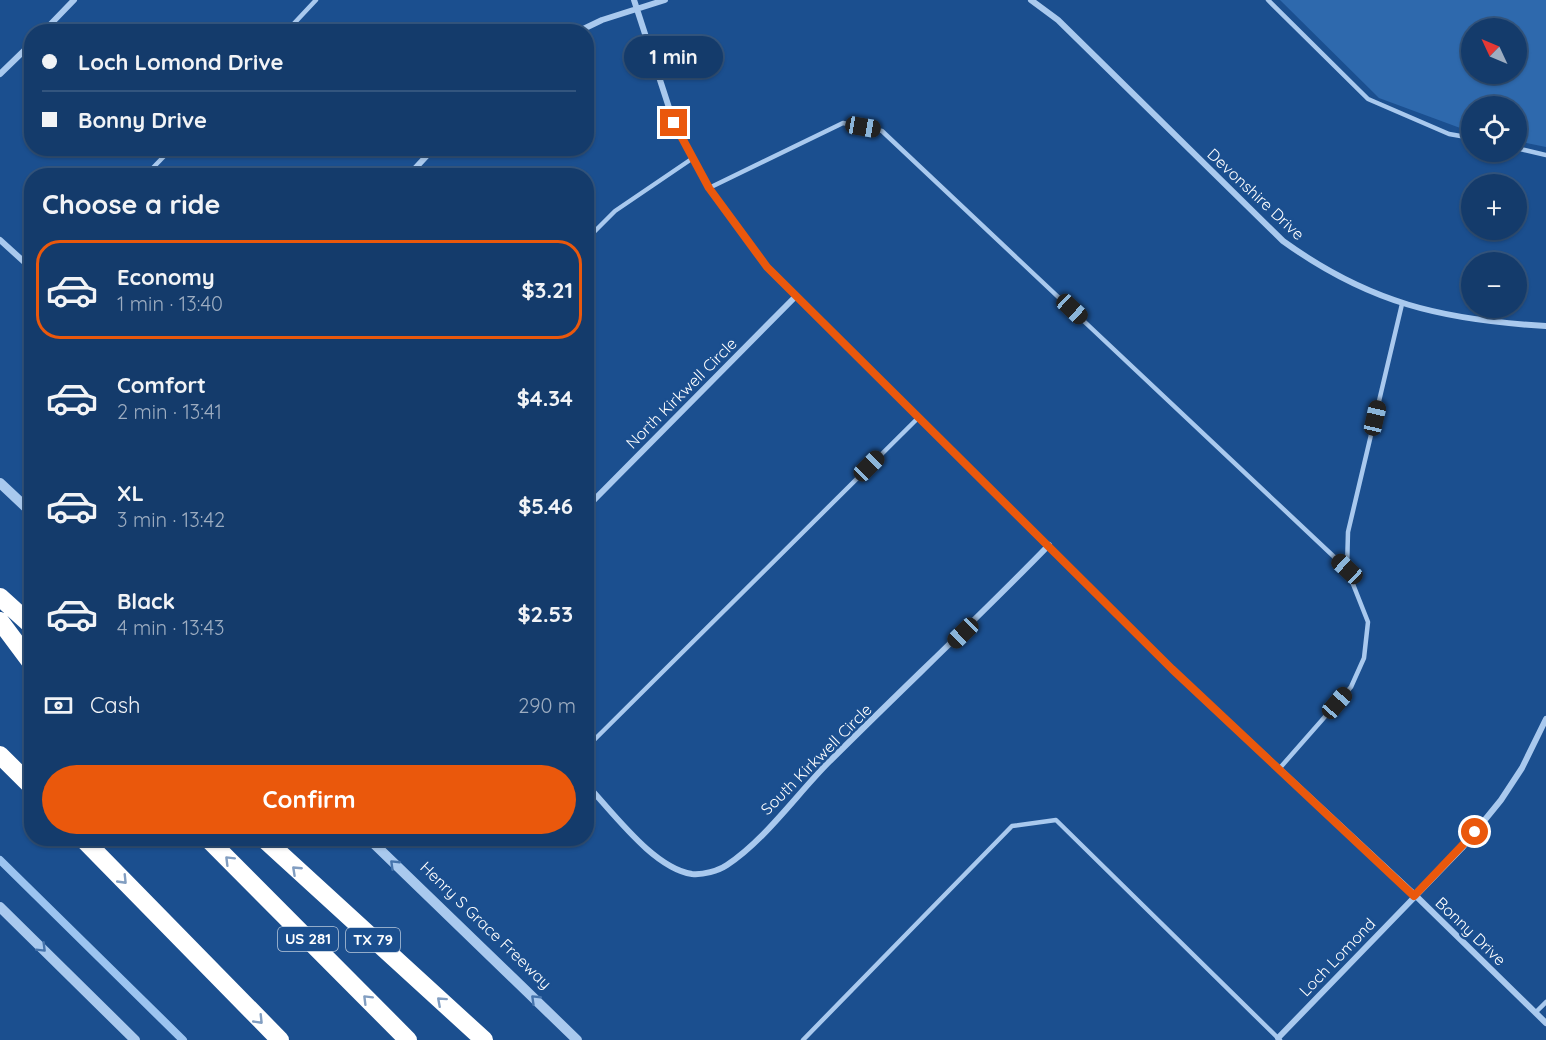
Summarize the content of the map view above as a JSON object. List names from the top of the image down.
{
  "streets": {
    "highway": ["US 281", "TX 79"],
    "street": [
      "Devonshire Drive",
      "North Kirkwell Circle",
      "South Kirkwell Circle",
      "Henry S Grace Freeway",
      "Bonny Drive",
      "Loch Lomond"
    ]
  },
  "crossings": [
    ["North Kirkwell Circle", "Bonny Drive"],
    ["South Kirkwell Circle", "Bonny Drive"],
    ["Bonny Drive", "Loch Lomond"]
  ],
  "one_way": ["Henry S Grace Freeway"],
  "north": "top left",
  "page": {
    "map_buttons": ["+", "−"],
    "banner": ["Loch Lomond Drive", "Bonny Drive"],
    "bubble": "1 min",
    "heading": "Choose a ride",
    "list": [
      {
        "name": "Economy",
        "note": "1 min · 13:40",
        "value": "$3.21"
      },
      {
        "name": "Comfort",
        "note": "2 min · 13:41",
        "value": "$4.34"
      },
      {
        "name": "XL",
        "note": "3 min · 13:42",
        "value": "$5.46"
      },
      {
        "name": "Black",
        "note": "4 min · 13:43",
        "value": "$2.53"
      }
    ],
    "pay": ["Cash", "290 m"],
    "buttons": "Confirm"
  }
}
